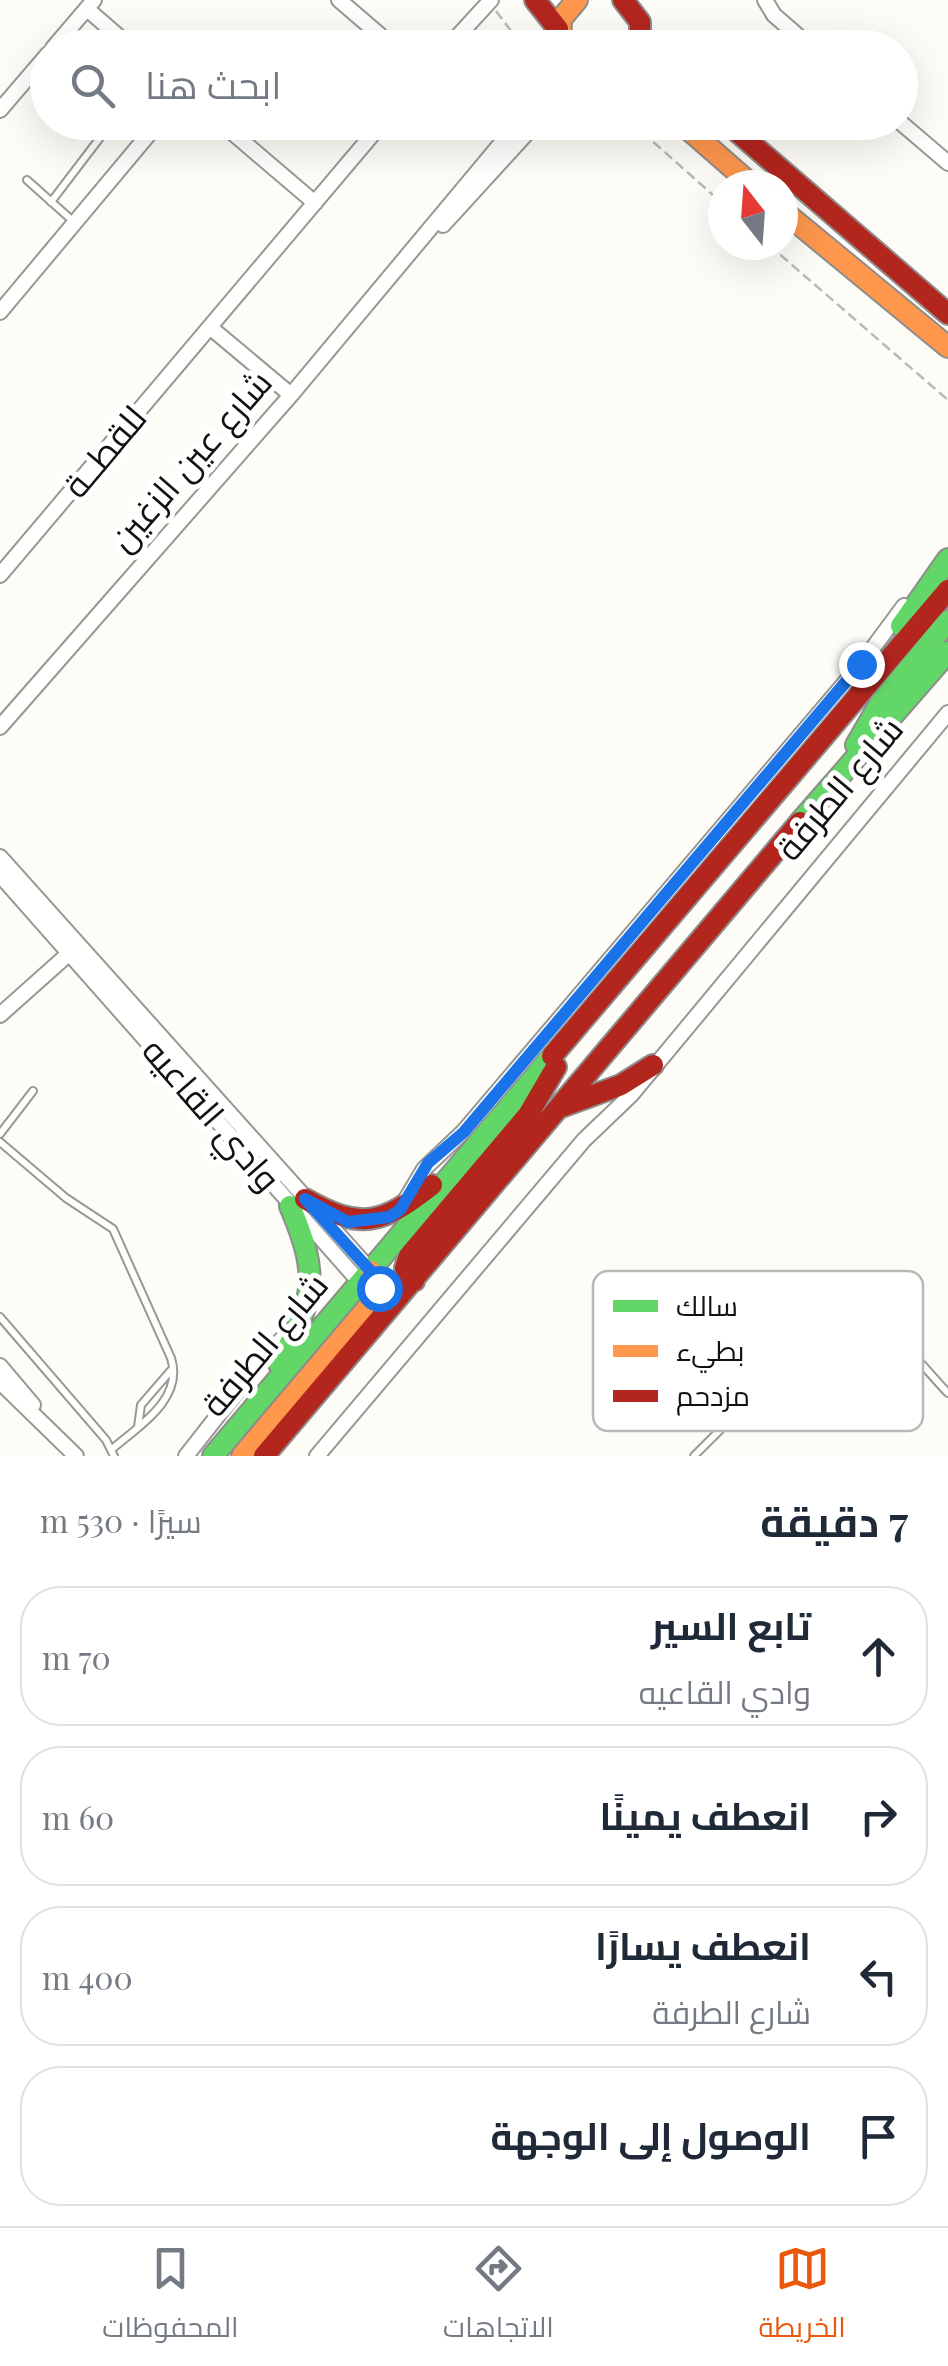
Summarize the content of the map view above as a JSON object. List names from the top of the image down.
{
  "streets": {
    "main road": ["شارع الطرفة"],
    "street": ["للقطــة", "شارع عين الزغين", "وادي القاعيه"]
  },
  "crossings": [
    ["شارع الطرفة", "وادي القاعيه"]
  ],
  "legend": ["سالك", "بطيء", "مزدحم"],
  "north": "top",
  "page": {
    "search": "ابحث هنا",
    "heading": ["7 دقيقة", "سيرًا · 530 m"],
    "list": [
      ["تابع السير", "وادي القاعيه", "70 m"],
      ["انعطف يمينًا", "60 m"],
      ["انعطف يسارًا", "شارع الطرفة", "400 m"],
      "الوصول إلى الوجهة"
    ],
    "nav": ["الخريطة", "الاتجاهات", "المحفوظات"]
  }
}
